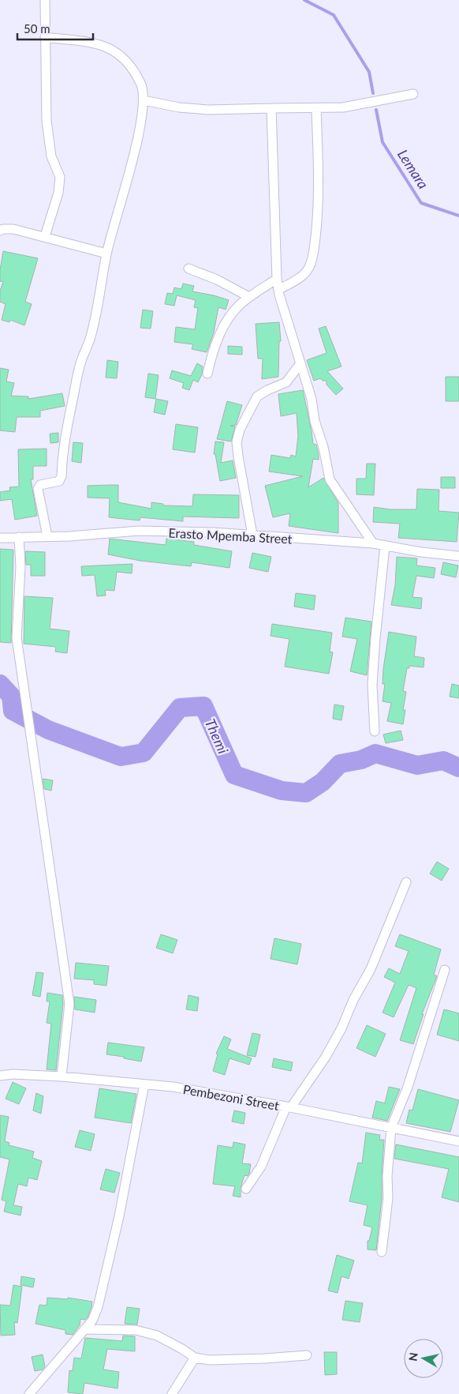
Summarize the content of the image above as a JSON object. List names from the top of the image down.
{
  "streets": {
    "street": ["Erasto Mpemba Street", "Pembezoni Street"]
  },
  "water": ["Lemara", "Themi"],
  "scale_bar": "50 m",
  "north": "left"
}
